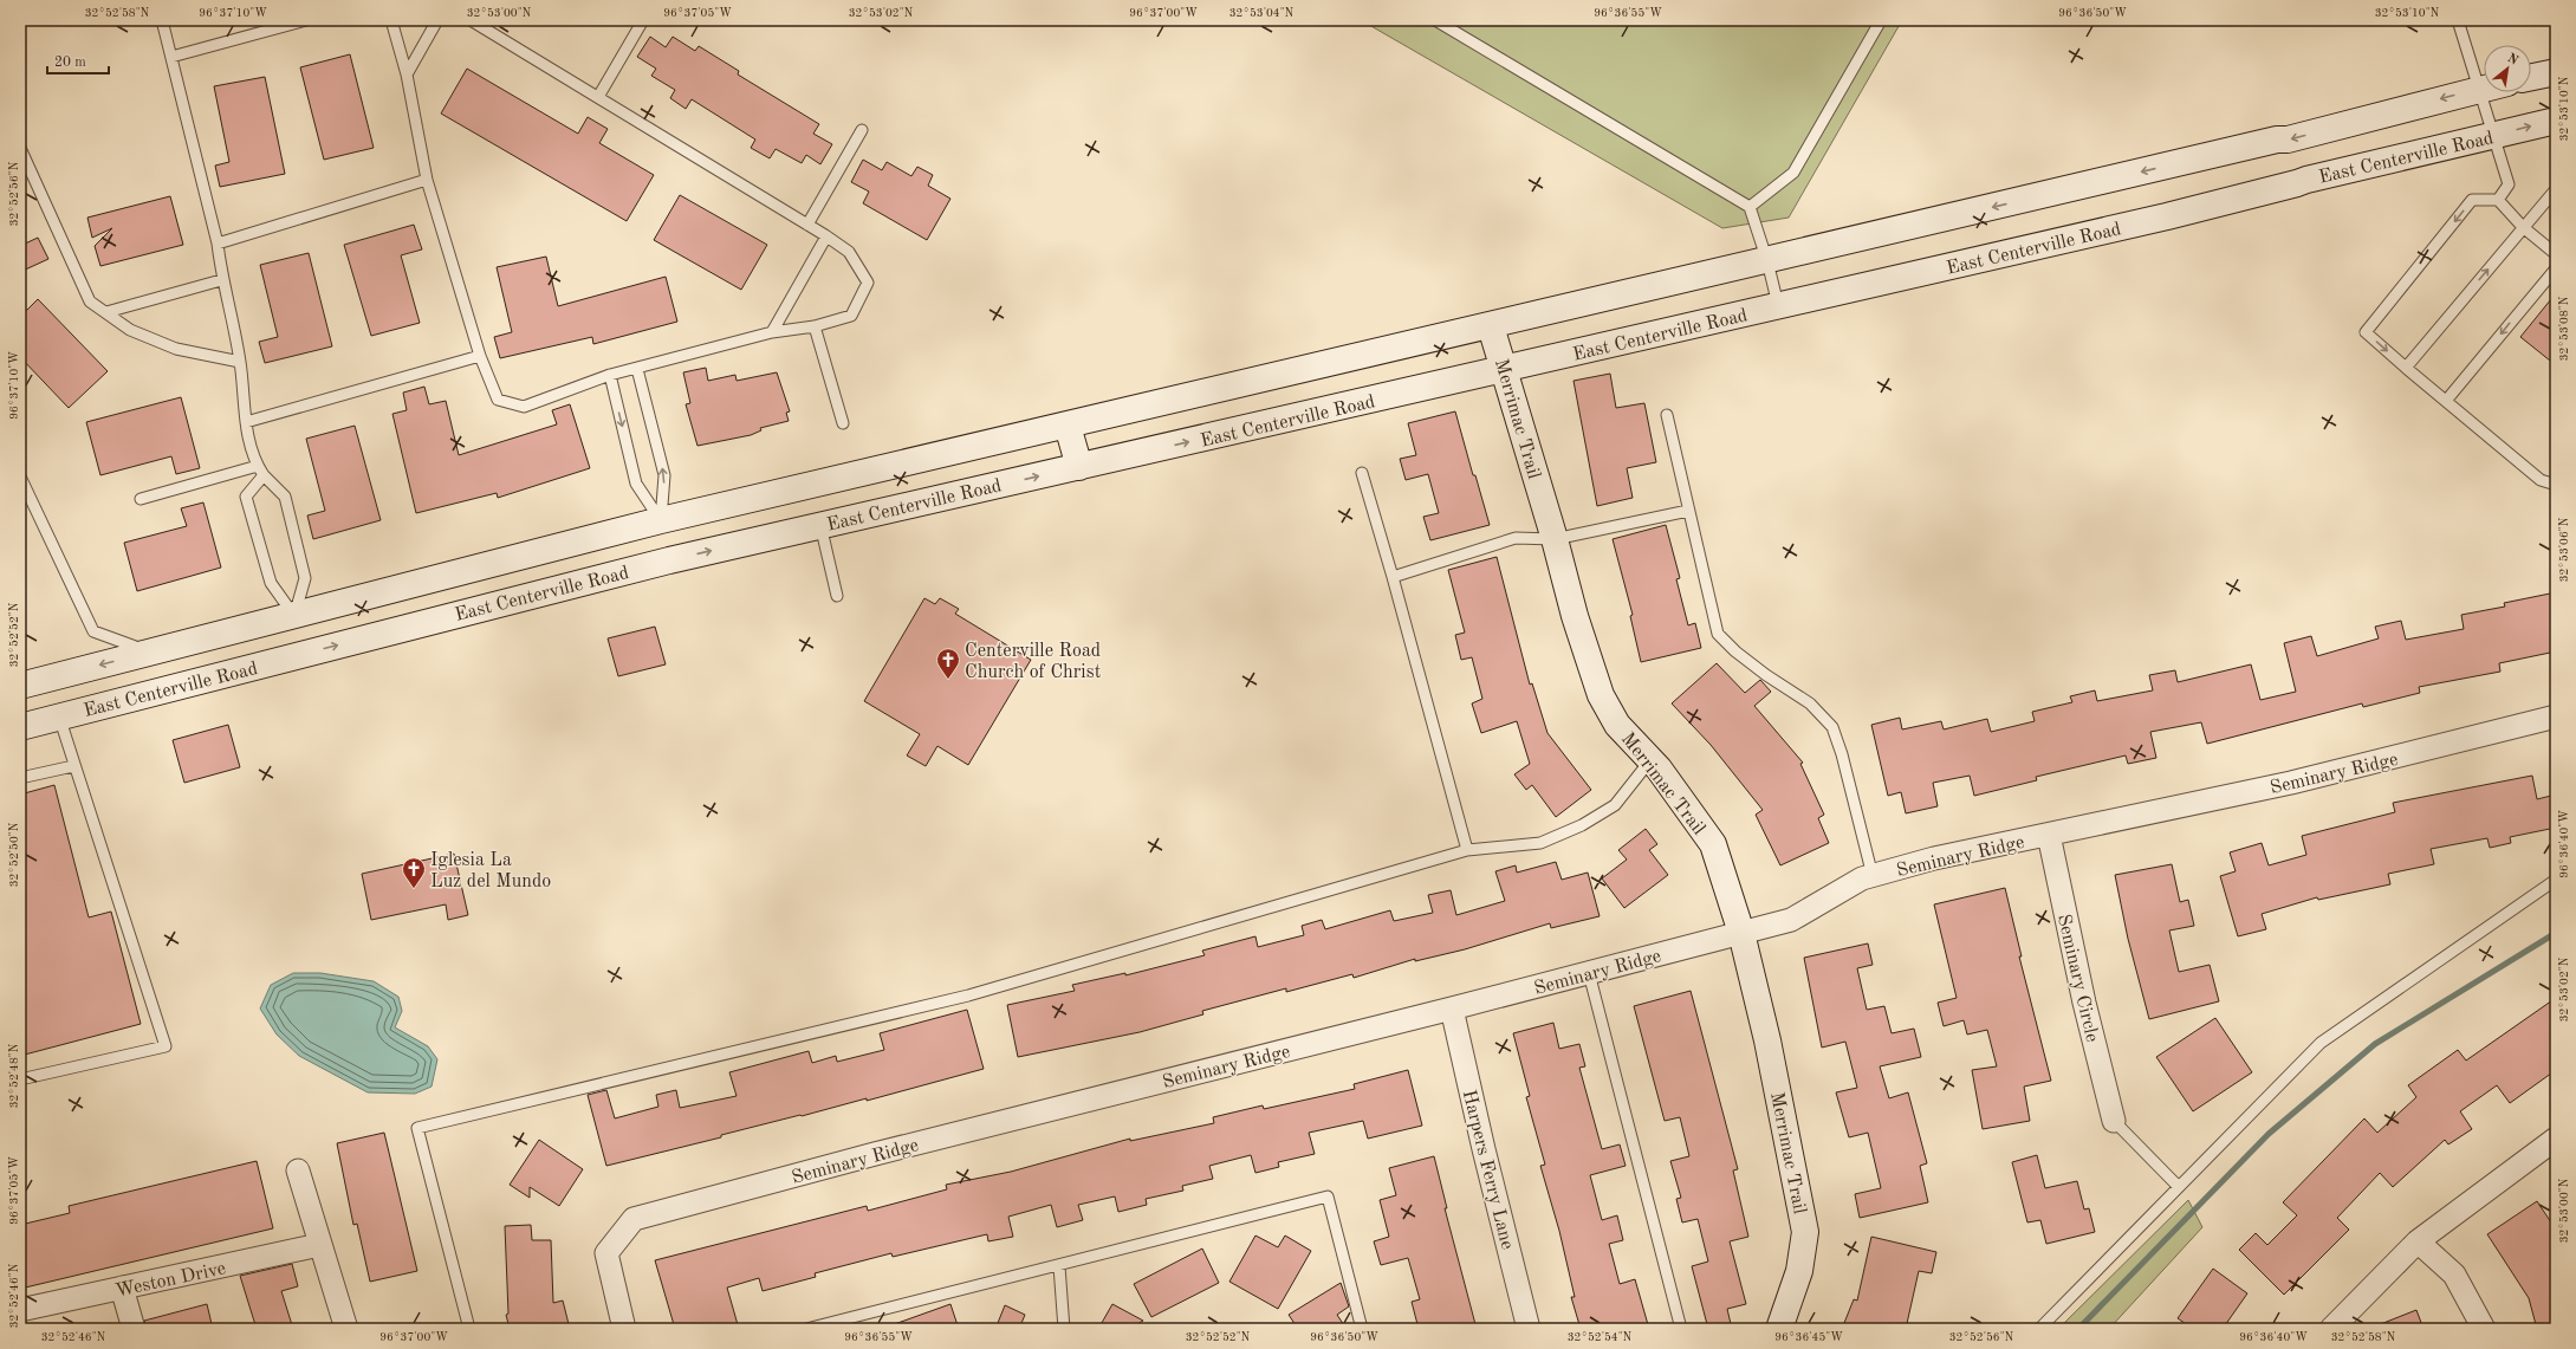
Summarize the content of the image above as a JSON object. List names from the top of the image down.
{
  "streets": {
    "main road": ["East Centerville Road", "Merrimac Trail"],
    "street": [
      "Seminary Ridge",
      "Seminary Circle",
      "Harpers Ferry Lane",
      "Weston Drive"
    ]
  },
  "crossings": [
    ["East Centerville Road", "Merrimac Trail"],
    ["Merrimac Trail", "Seminary Ridge"],
    ["Seminary Ridge", "Seminary Circle"],
    ["Seminary Ridge", "Harpers Ferry Lane"]
  ],
  "places": {
    "church": ["Centerville Road Church of Christ", "Iglesia La Luz del Mundo"]
  },
  "scale_bar": "20 m",
  "north": "top right",
  "coordinates": [
    "32°52'58\"N",
    "96°37'10\"W",
    "32°53'00\"N",
    "96°37'05\"W",
    "32°53'02\"N",
    "96°37'00\"W",
    "32°53'04\"N",
    "96°36'55\"W",
    "96°36'50\"W",
    "32°53'10\"N",
    "32°52'56\"N",
    "32°53'08\"N",
    "32°53'06\"N",
    "32°52'52\"N",
    "96°36'40\"W",
    "32°52'50\"N",
    "32°52'48\"N",
    "32°52'46\"N",
    "32°52'54\"N",
    "96°36'45\"W"
  ]
}
